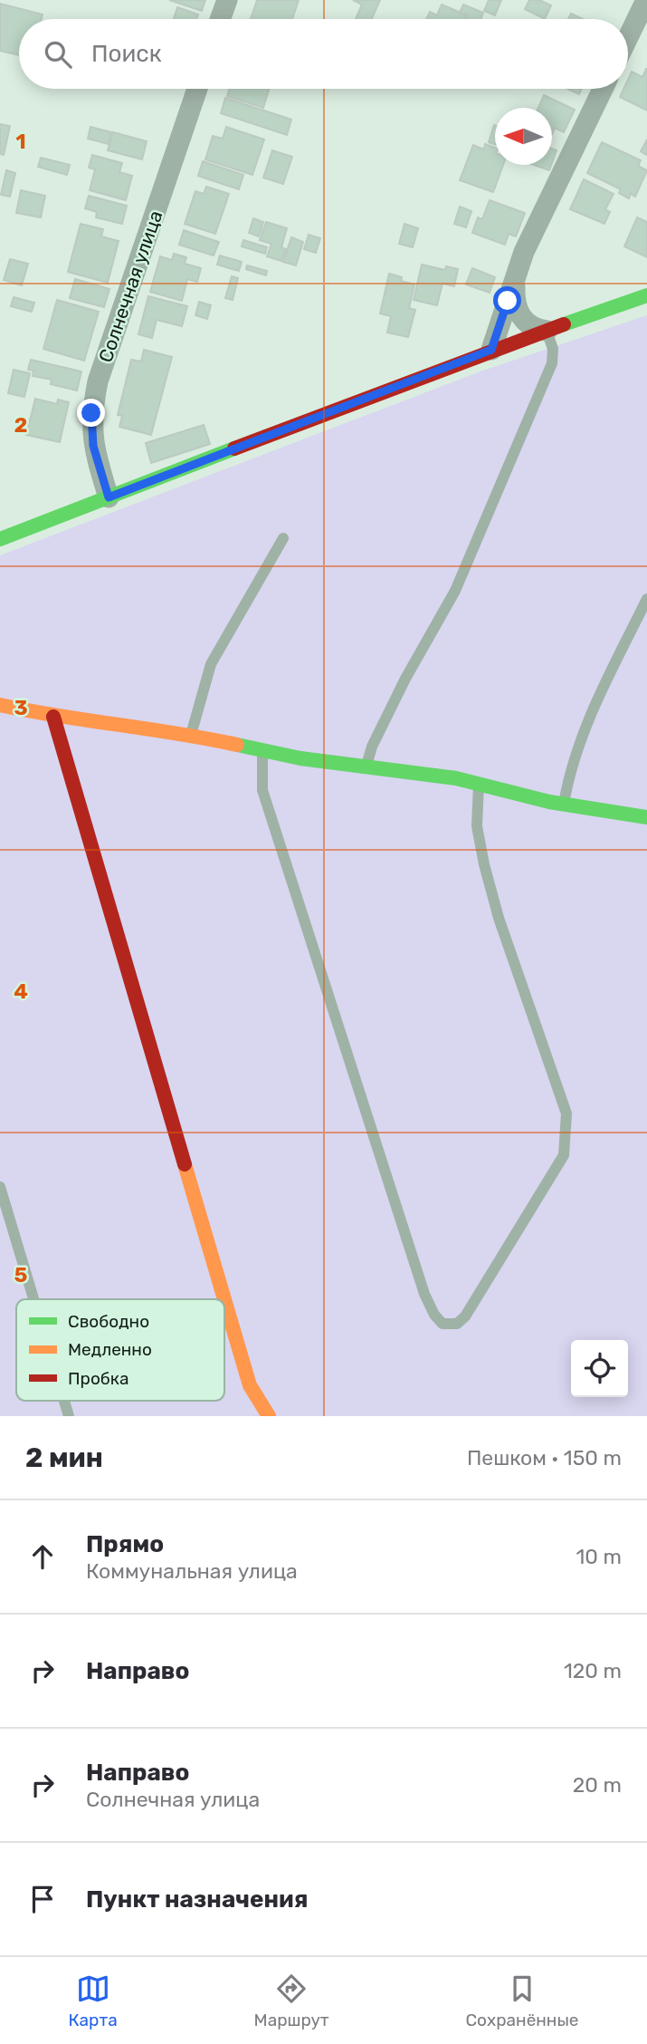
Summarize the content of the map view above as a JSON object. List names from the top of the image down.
{
  "streets": {
    "street": ["Солнечная улица"]
  },
  "legend": ["Свободно", "Медленно", "Пробка"],
  "north": "left",
  "page": {
    "search": "Поиск",
    "heading": ["2 мин", "Пешком · 150 m"],
    "list": [
      ["Прямо", "Коммунальная улица", "10 m"],
      ["Направо", "120 m"],
      ["Направо", "Солнечная улица", "20 m"],
      "Пункт назначения"
    ],
    "nav": ["Карта", "Маршрут", "Сохранённые"]
  },
  "grid": {
    "rows": [
      "1",
      "2",
      "3",
      "4",
      "5"
    ]
  }
}
